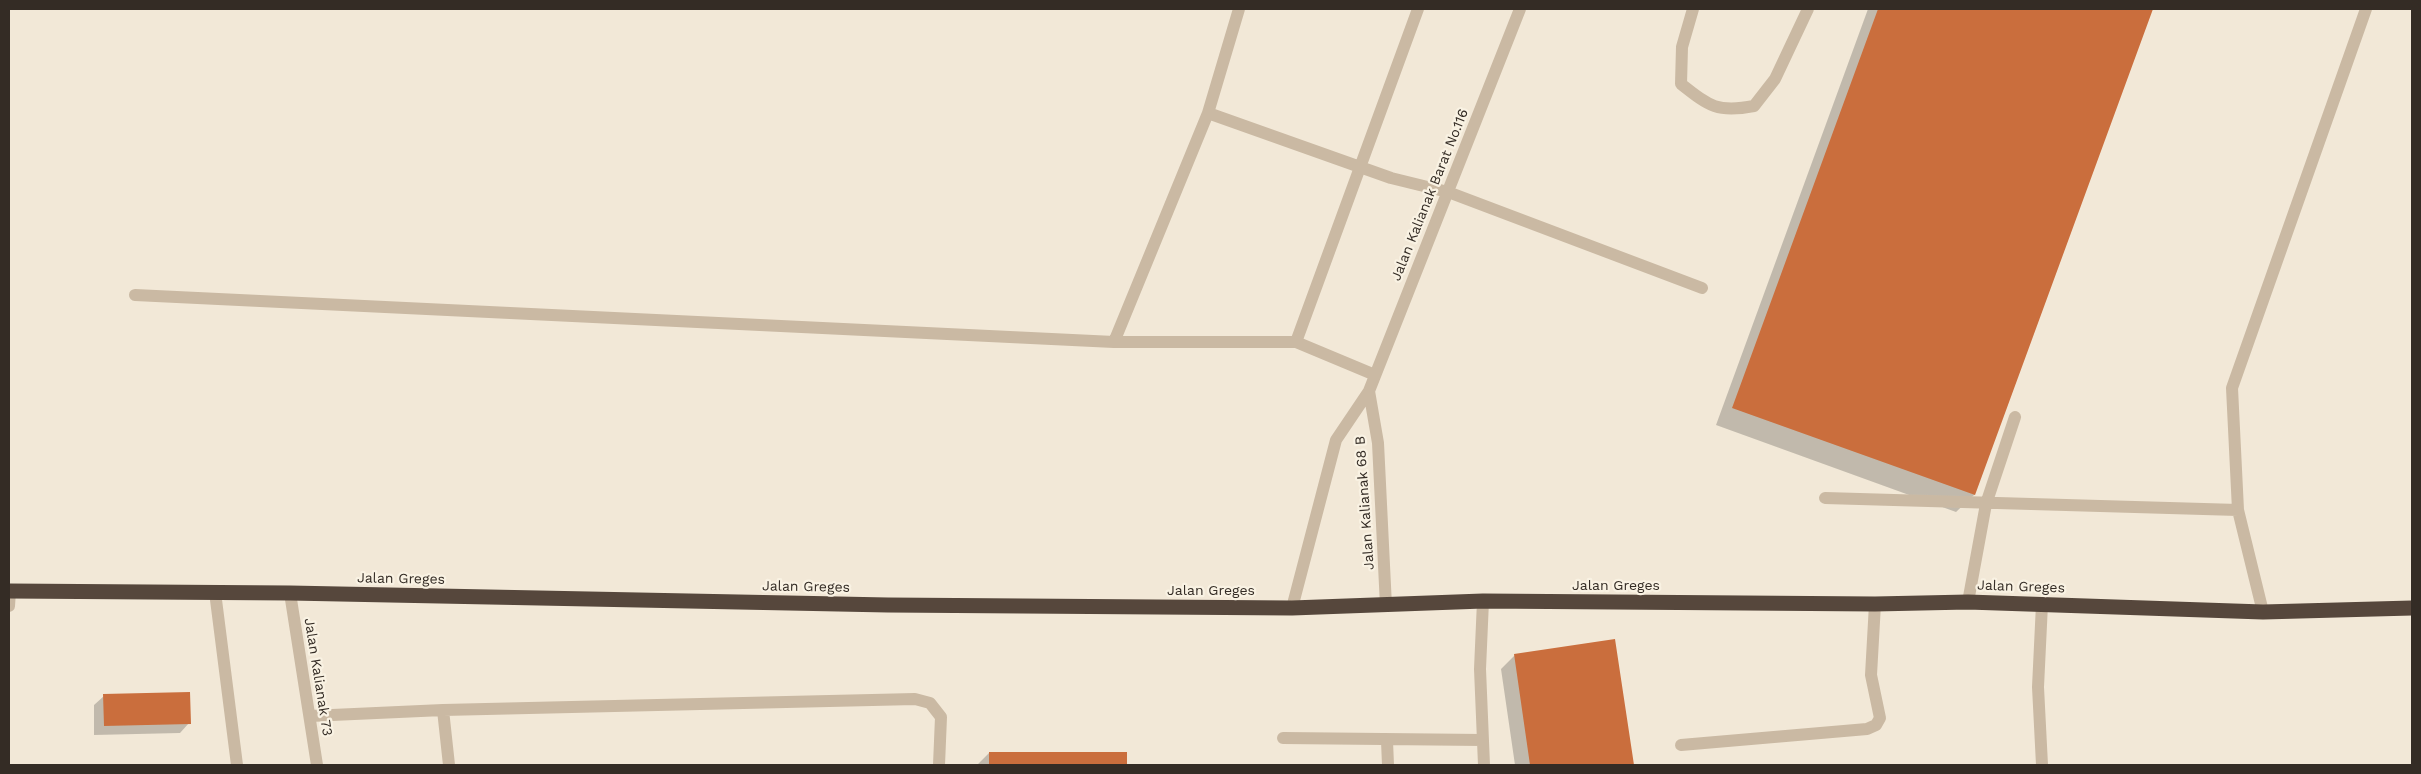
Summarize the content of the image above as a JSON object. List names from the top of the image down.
{
  "streets": {
    "highway": ["Jalan Greges"],
    "lane": ["Jalan Kalianak Barat No.116", "Jalan Kalianak 68 B", "Jalan Kalianak 73"]
  },
  "crossings": [
    ["Jalan Kalianak Barat No.116", "Jalan Kalianak 68 B"],
    ["Jalan Kalianak 68 B", "Jalan Greges"],
    ["Jalan Greges", "Jalan Kalianak 73"]
  ]
}
